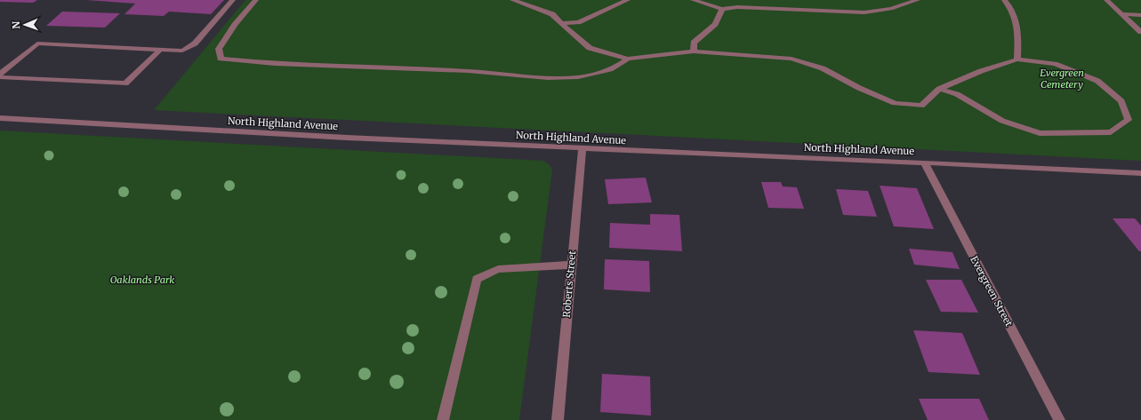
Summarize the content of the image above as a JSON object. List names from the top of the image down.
{
  "streets": {
    "street": ["North Highland Avenue", "Roberts Street", "Evergreen Street"]
  },
  "crossings": [
    ["North Highland Avenue", "Roberts Street"],
    ["North Highland Avenue", "Evergreen Street"]
  ],
  "parks": ["Evergreen Cemetery", "Oaklands Park"],
  "north": "left"
}
